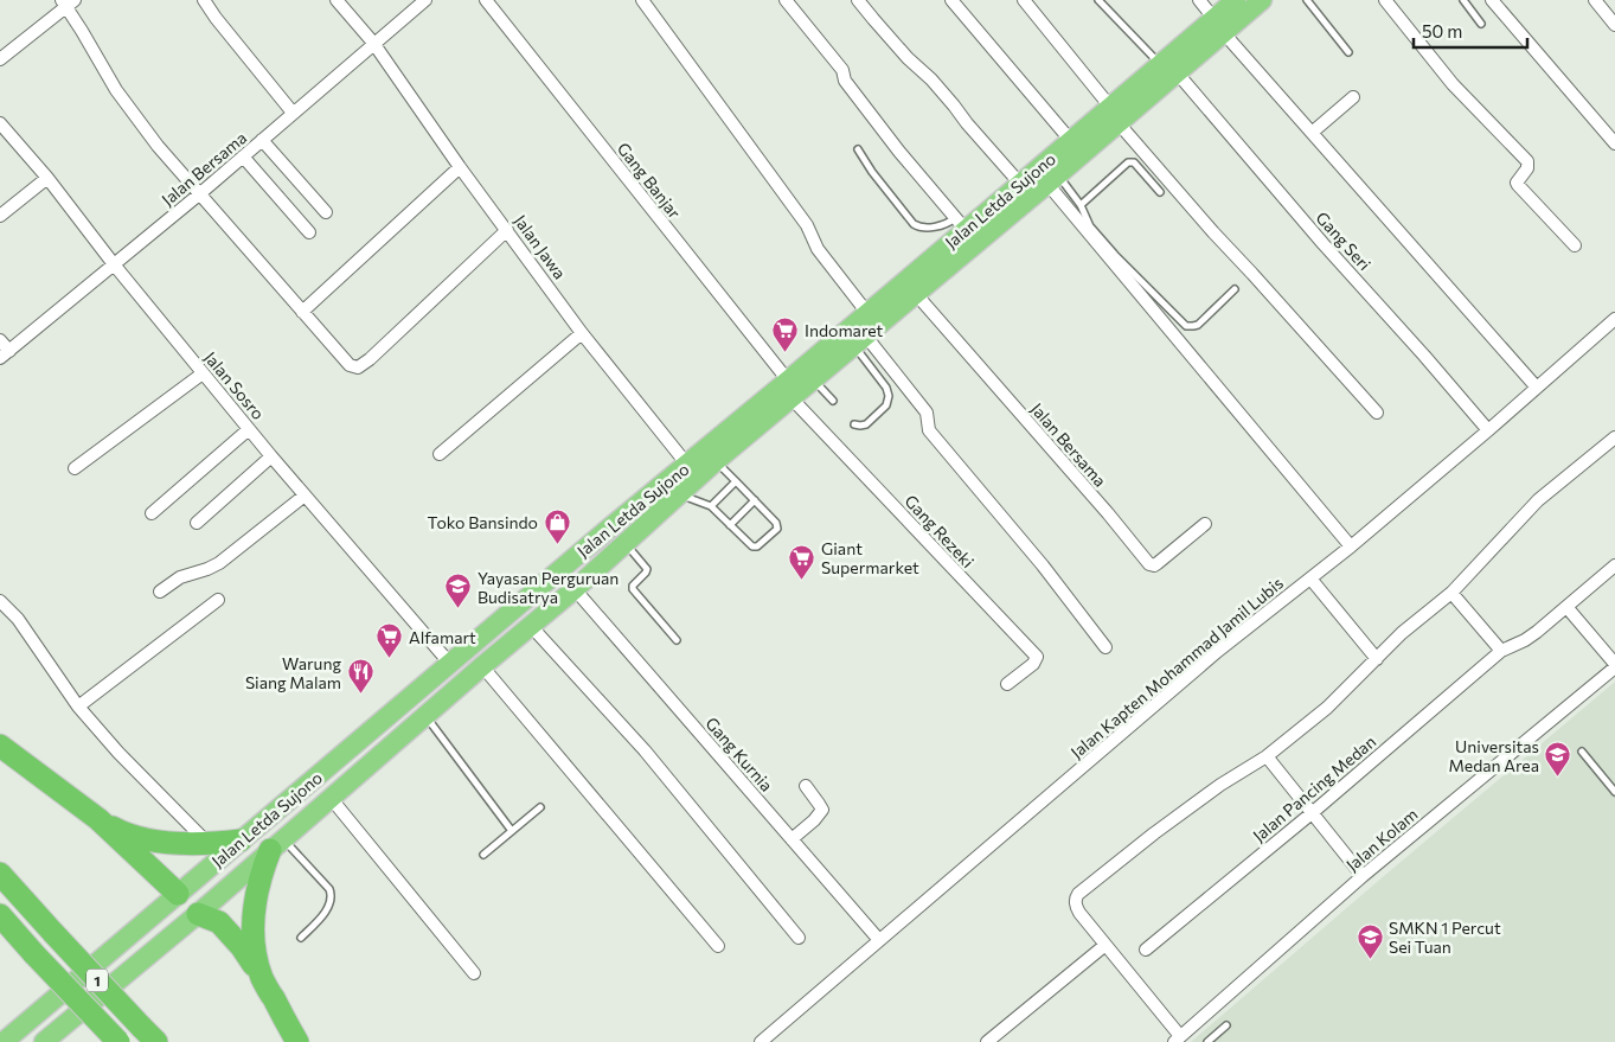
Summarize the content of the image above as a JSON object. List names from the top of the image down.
{
  "streets": {
    "highway": ["Jalan Letda Sujono", "1"],
    "street": [
      "Jalan Bersama",
      "Gang Banjar",
      "Gang Seri",
      "Jalan Jawa",
      "Jalan Sosro",
      "Gang Rezeki",
      "Jalan Kapten Mohammad Jamil Lubis",
      "Gang Kurnia",
      "Jalan Pancing Medan",
      "Jalan Kolam"
    ]
  },
  "crossings": [
    ["Jalan Bersama", "Jalan Letda Sujono"],
    ["Jalan Bersama", "Jalan Jawa"],
    ["Jalan Bersama", "Jalan Sosro"],
    ["Gang Banjar", "Jalan Letda Sujono"],
    ["Gang Banjar", "Gang Rezeki"],
    ["Jalan Letda Sujono", "Gang Seri"],
    ["Jalan Letda Sujono", "Jalan Jawa"],
    ["Jalan Letda Sujono", "Jalan Sosro"],
    ["Jalan Letda Sujono", "Gang Rezeki"],
    ["Jalan Letda Sujono", "Gang Kurnia"],
    ["Gang Seri", "Jalan Kapten Mohammad Jamil Lubis"],
    ["Jalan Kapten Mohammad Jamil Lubis", "Gang Kurnia"]
  ],
  "places": {
    "supermarket": ["Indomaret", "Giant Supermarket", "Alfamart"],
    "shop": ["Toko Bansindo"],
    "school or university": ["Yayasan Perguruan Budisatrya", "Universitas Medan Area", "SMKN 1 Percut Sei Tuan"],
    "restaurant": ["Warung Siang Malam"]
  },
  "scale_bar": "50 m"
}
